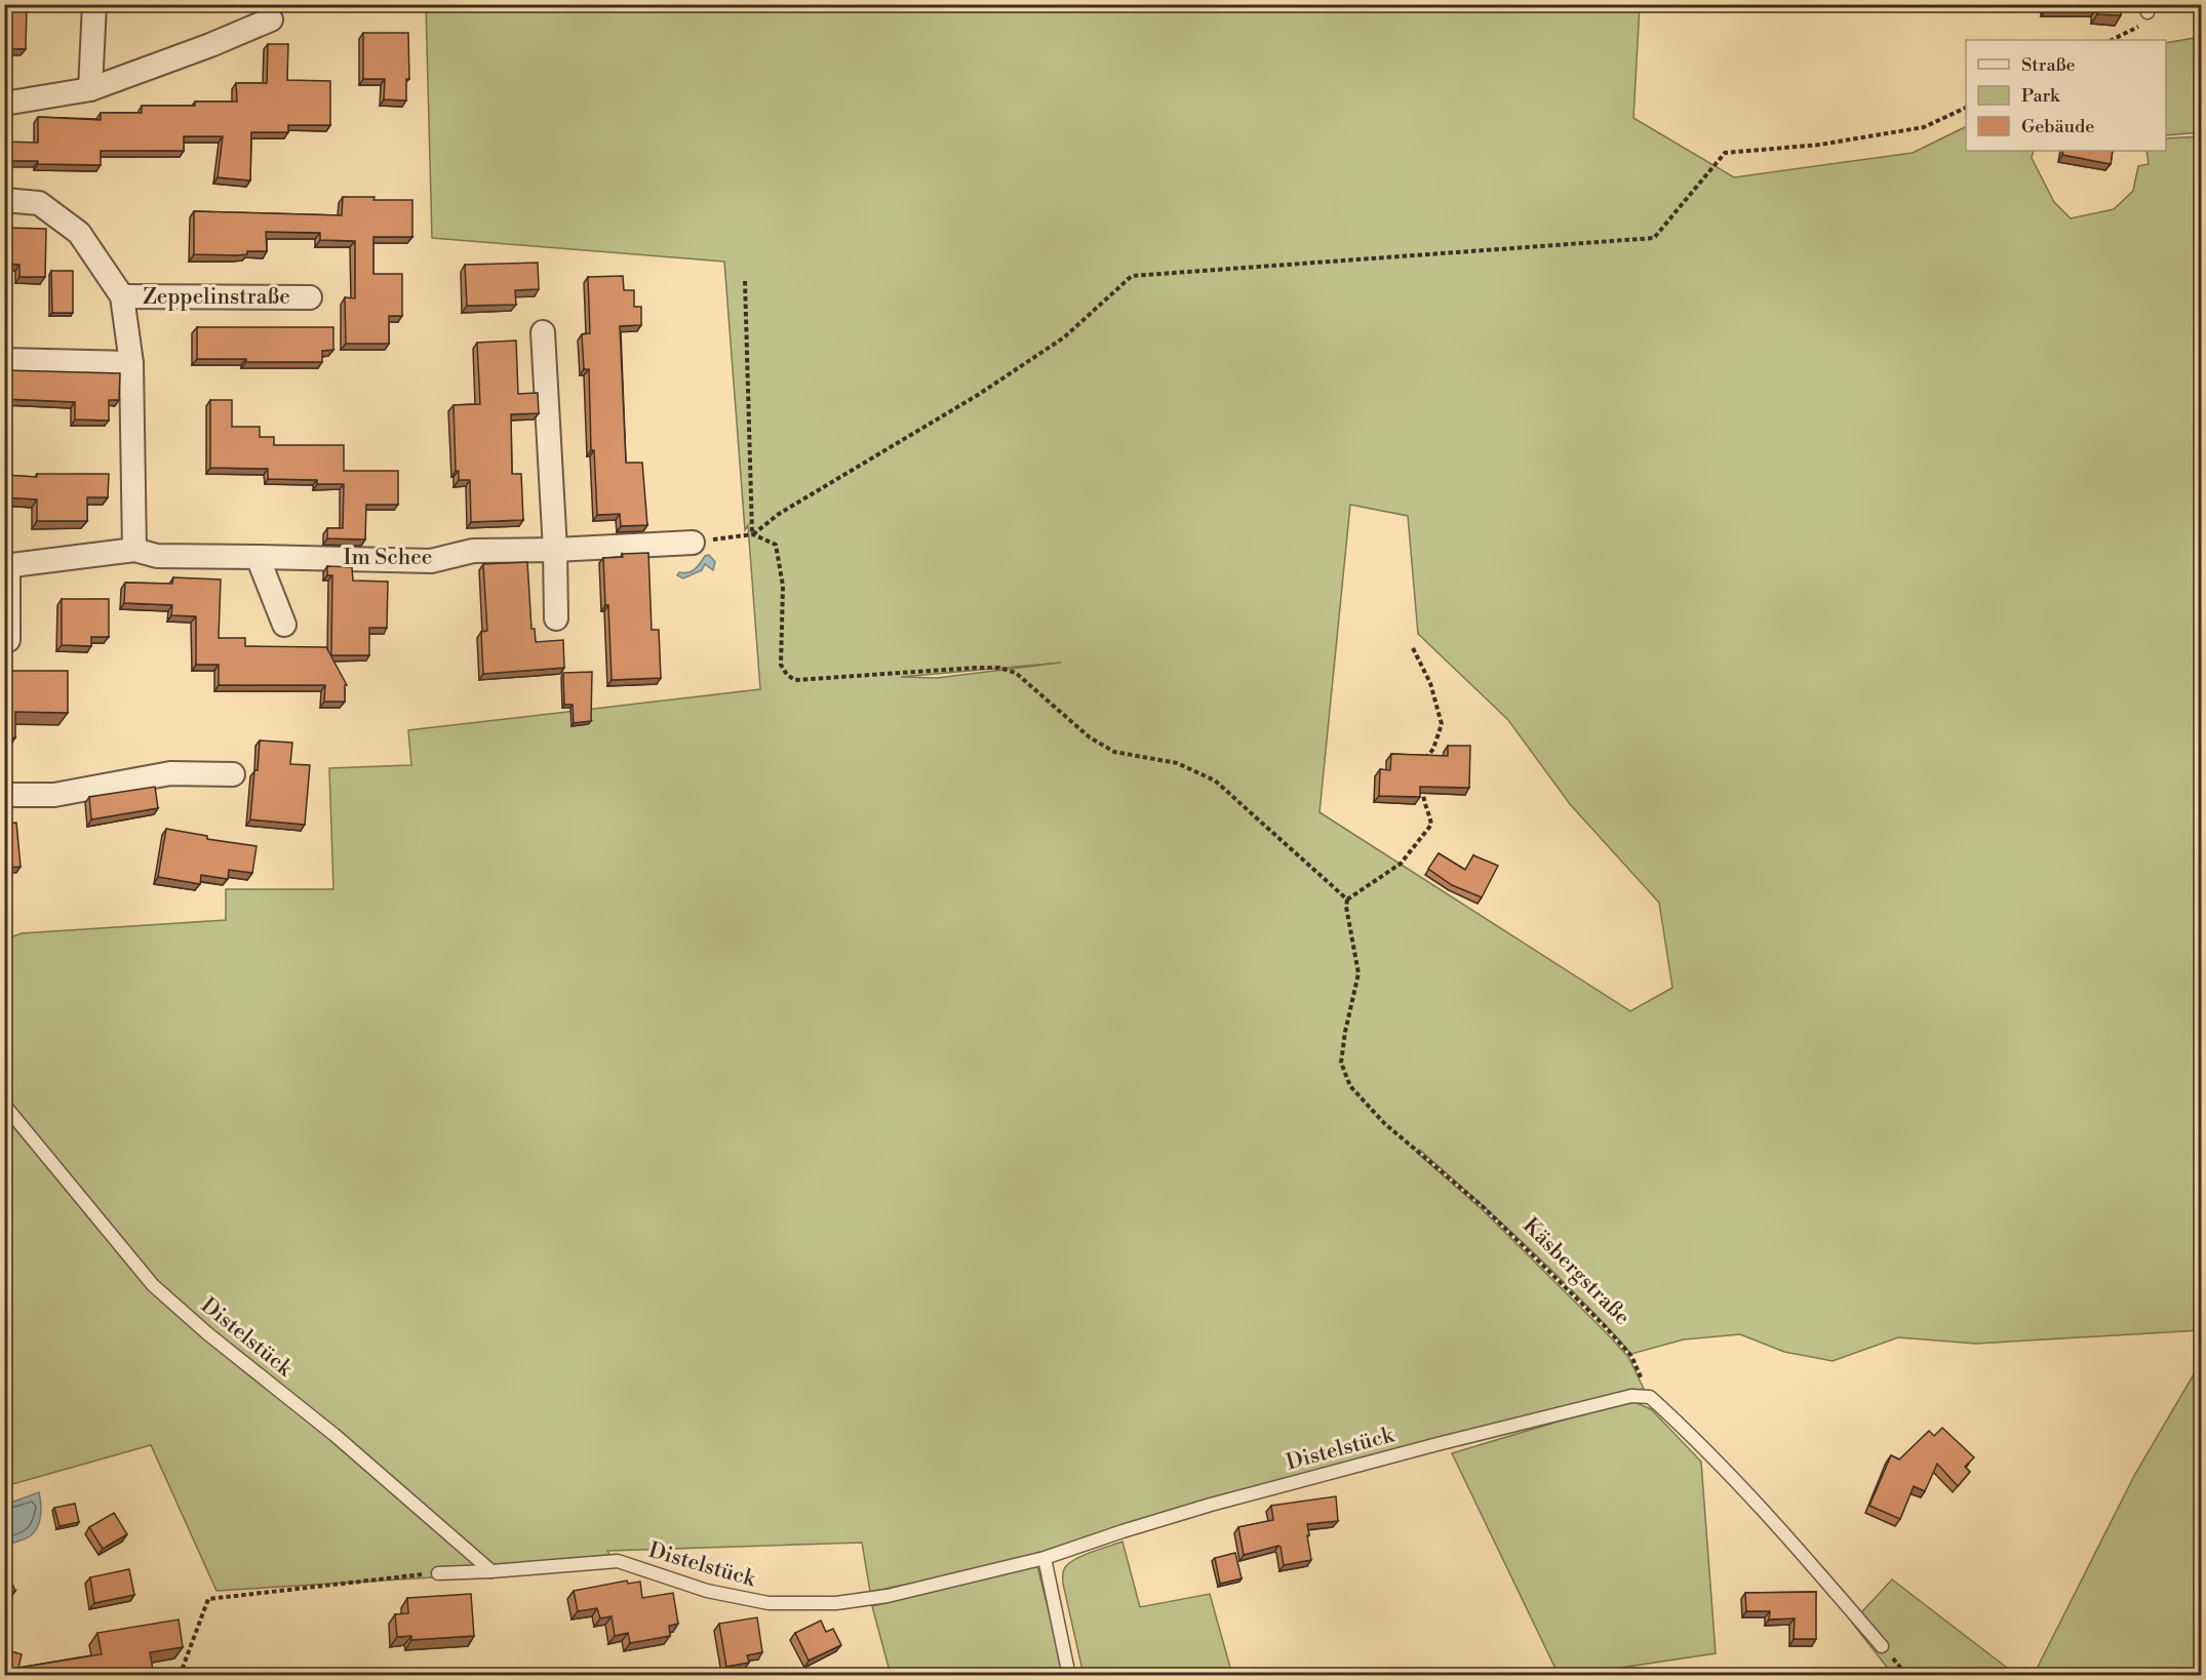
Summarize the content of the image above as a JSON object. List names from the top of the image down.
{
  "streets": {
    "street": ["Zeppelinstraße", "Im Schee"],
    "lane": ["Distelstück"],
    "path": ["Käsbergstraße"]
  },
  "crossings": [
    ["Zeppelinstraße", "Im Schee"],
    ["Käsbergstraße", "Distelstück"]
  ],
  "legend": ["Straße", "Park", "Gebäude"]
}
